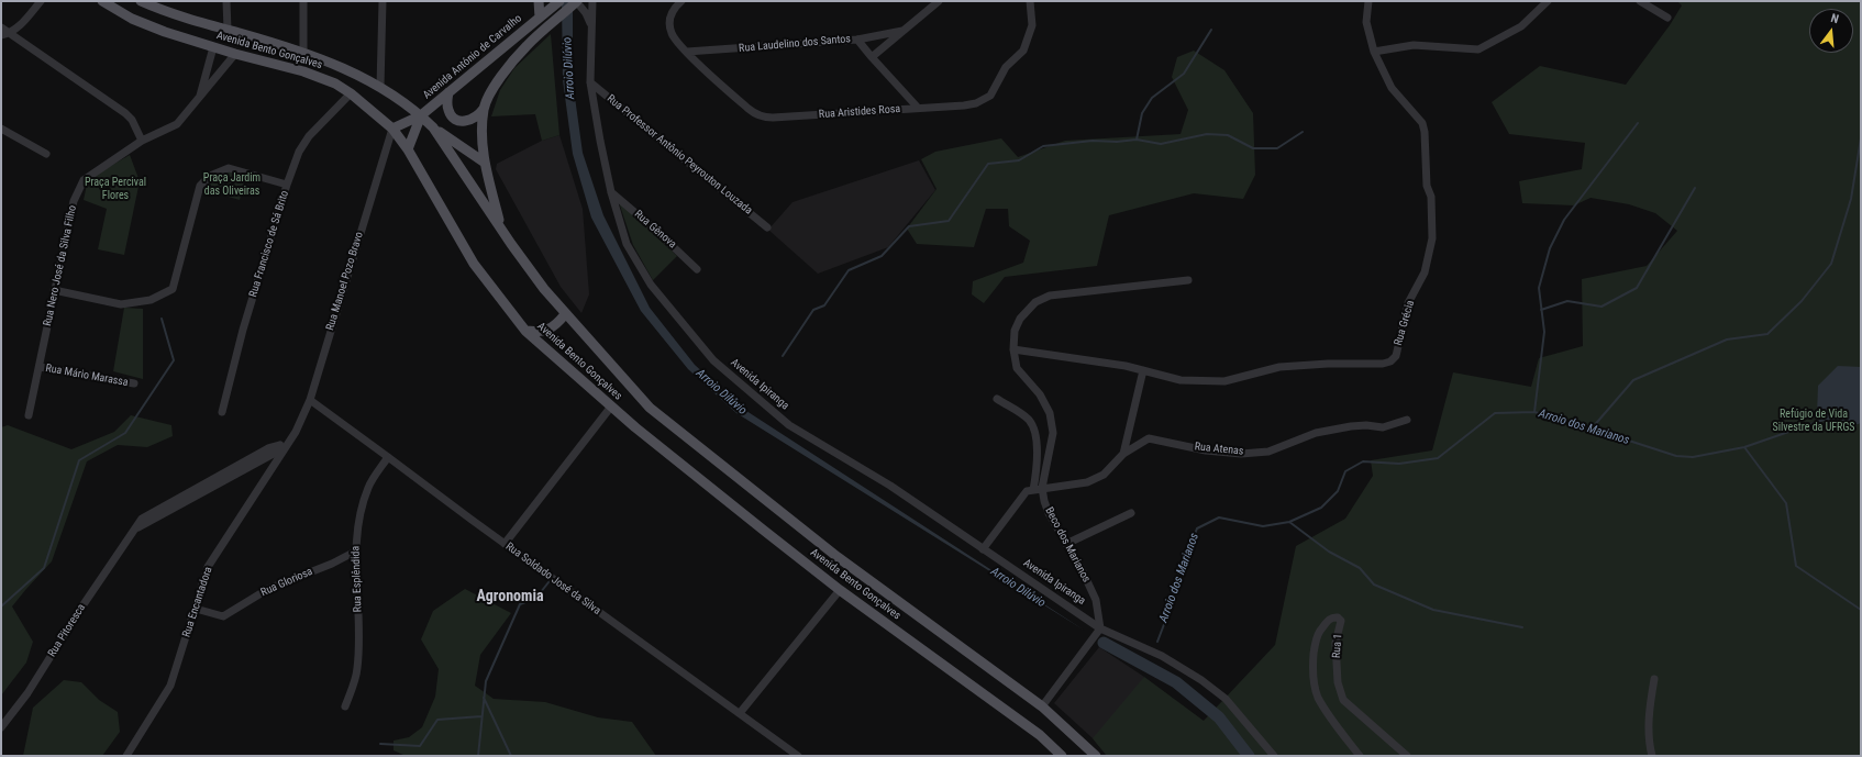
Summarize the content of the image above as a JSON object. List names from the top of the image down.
{
  "streets": {
    "main road": ["Avenida Bento Gonçalves", "Avenida Antônio de Carvalho"],
    "street": [
      "Rua Laudelino dos Santos",
      "Rua Aristides Rosa",
      "Rua Professor Antônio Peyrouton Louzada",
      "Rua Gênova",
      "Rua Francisco de Sá Brito",
      "Rua Nero José da Silva Filho",
      "Rua Manoel Pozo Bravo",
      "Rua Grécia",
      "Rua Mário Marassa",
      "Avenida Ipiranga",
      "Rua Atenas",
      "Beco dos Marianos",
      "Rua Esplêndida",
      "Rua Soldado José da Silva",
      "Rua Gloriosa",
      "Rua Encantadora",
      "Rua Pitoresca",
      "Rua 1"
    ]
  },
  "crossings": [
    ["Rua Laudelino dos Santos", "Rua Aristides Rosa"],
    ["Avenida Bento Gonçalves", "Avenida Antônio de Carvalho"],
    ["Avenida Bento Gonçalves", "Rua Francisco de Sá Brito"],
    ["Avenida Bento Gonçalves", "Rua Nero José da Silva Filho"],
    ["Avenida Bento Gonçalves", "Rua Manoel Pozo Bravo"],
    ["Rua Professor Antônio Peyrouton Louzada", "Avenida Ipiranga"],
    ["Rua Gênova", "Avenida Ipiranga"],
    ["Rua Nero José da Silva Filho", "Rua Mário Marassa"],
    ["Rua Manoel Pozo Bravo", "Rua Soldado José da Silva"],
    ["Rua Manoel Pozo Bravo", "Rua Encantadora"],
    ["Rua Manoel Pozo Bravo", "Rua Pitoresca"],
    ["Rua Grécia", "Beco dos Marianos"],
    ["Avenida Ipiranga", "Beco dos Marianos"],
    ["Rua Atenas", "Beco dos Marianos"],
    ["Rua Esplêndida", "Rua Soldado José da Silva"],
    ["Rua Esplêndida", "Rua Gloriosa"],
    ["Rua Gloriosa", "Rua Encantadora"],
    ["Rua Encantadora", "Rua Pitoresca"]
  ],
  "districts": ["Agronomia"],
  "water": ["Arroio Dilúvio", "Arroio dos Marianos"],
  "parks": ["Praça Jardim das Oliveiras", "Praça Percival Flores", "Refúgio de Vida Silvestre da UFRGS"],
  "north": "top"
}
